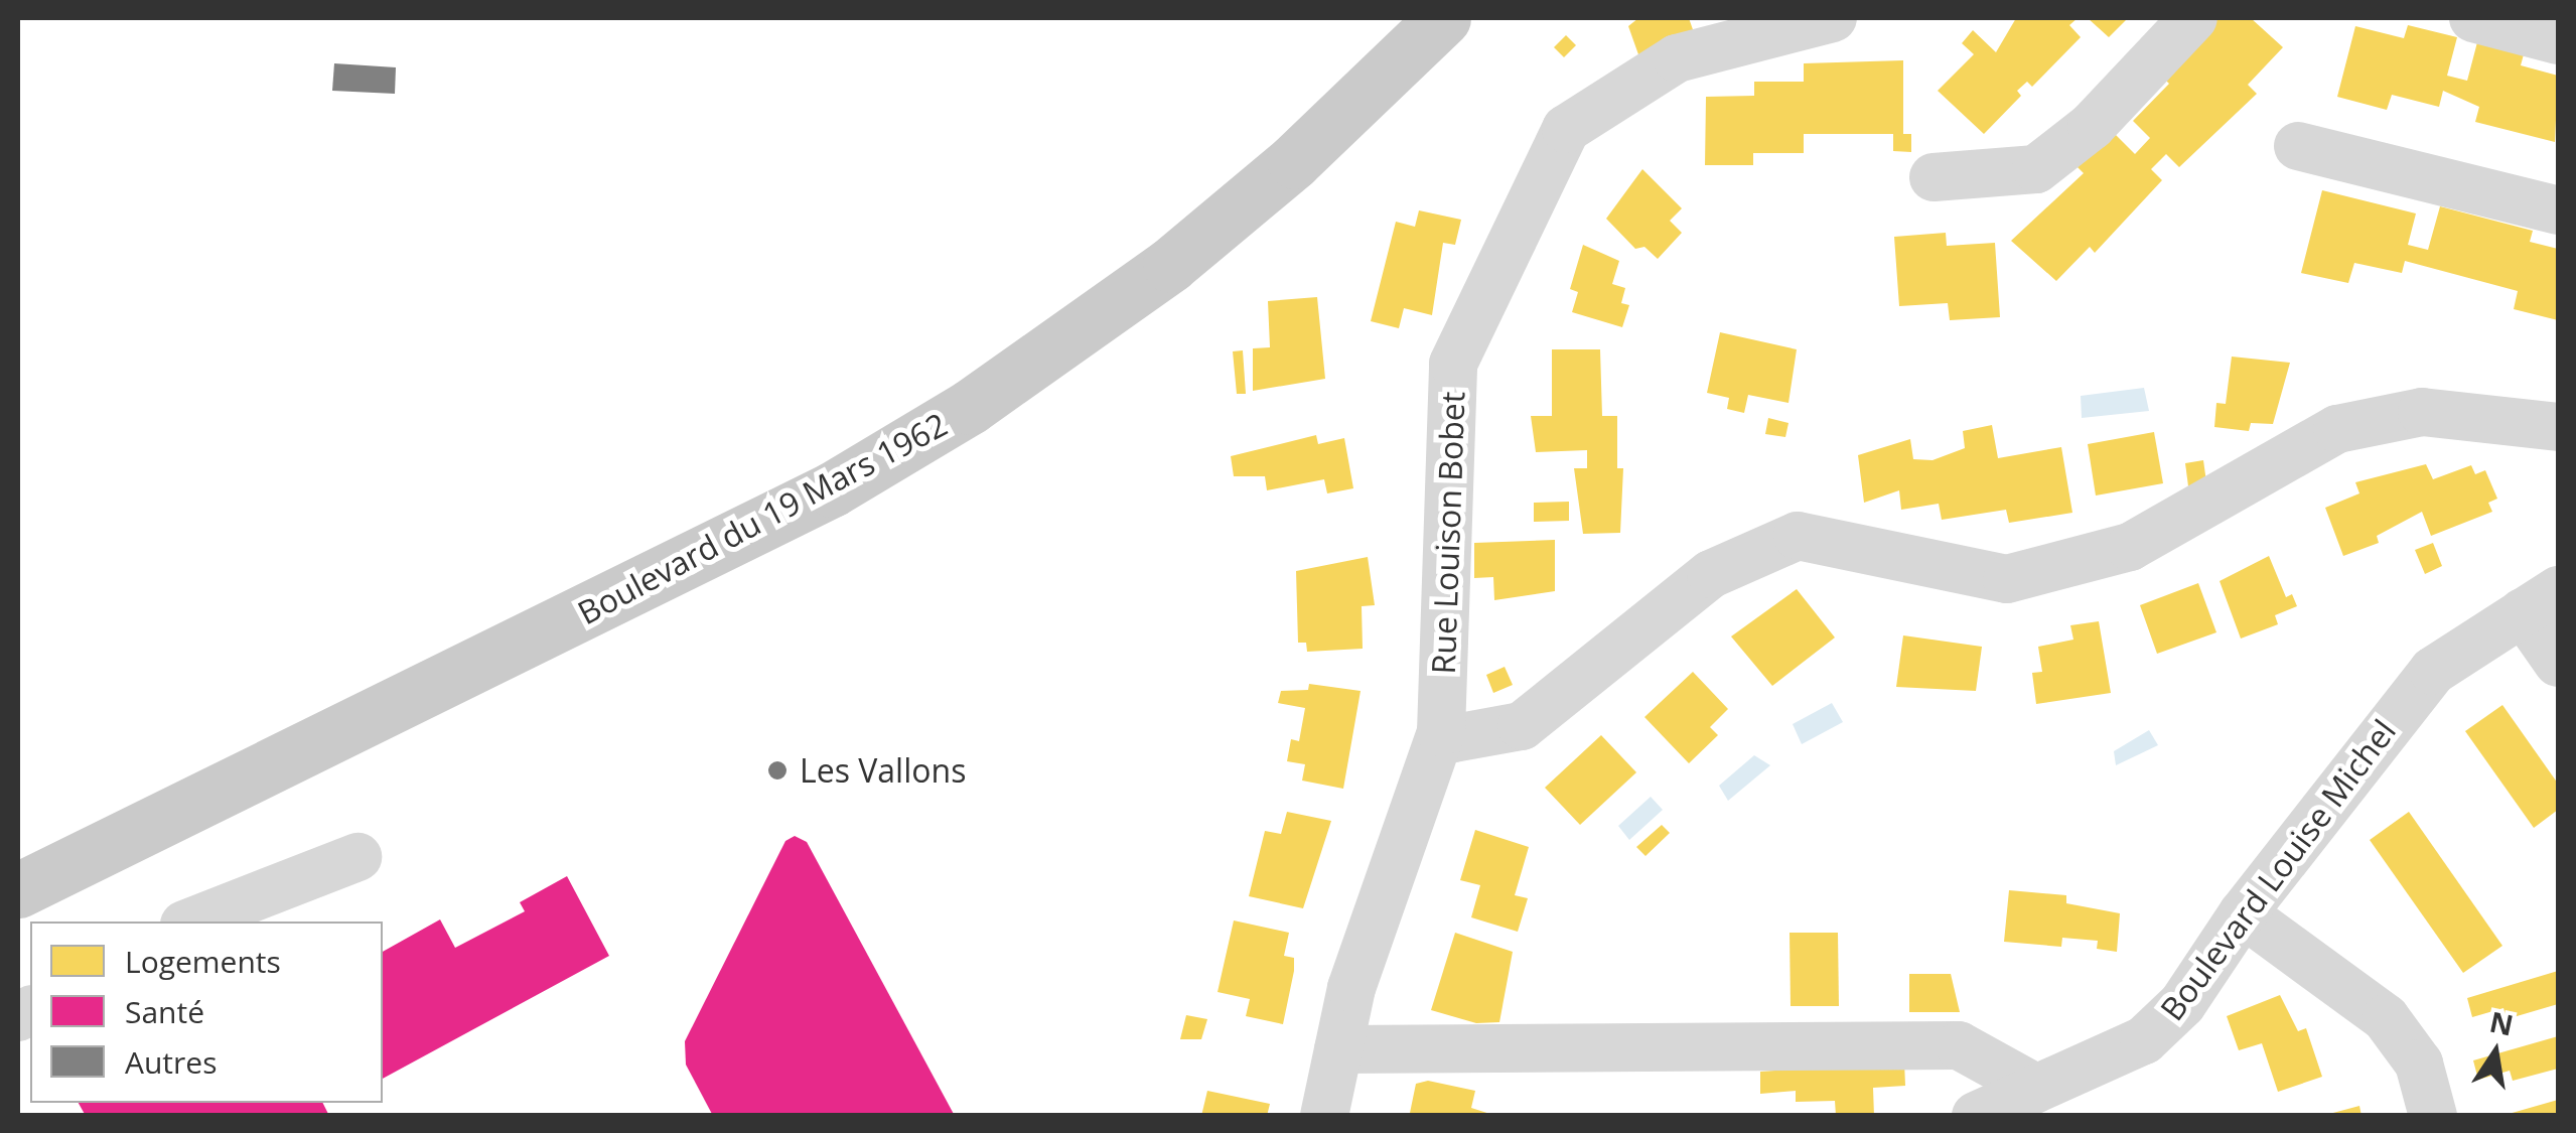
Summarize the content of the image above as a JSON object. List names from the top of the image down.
{
  "streets": {
    "main road": ["Boulevard du 19 Mars 1962"],
    "street": ["Rue Louison Bobet", "Boulevard Louise Michel"]
  },
  "places": ["Les Vallons"],
  "legend": ["Logements", "Santé", "Autres"],
  "north": "top"
}
